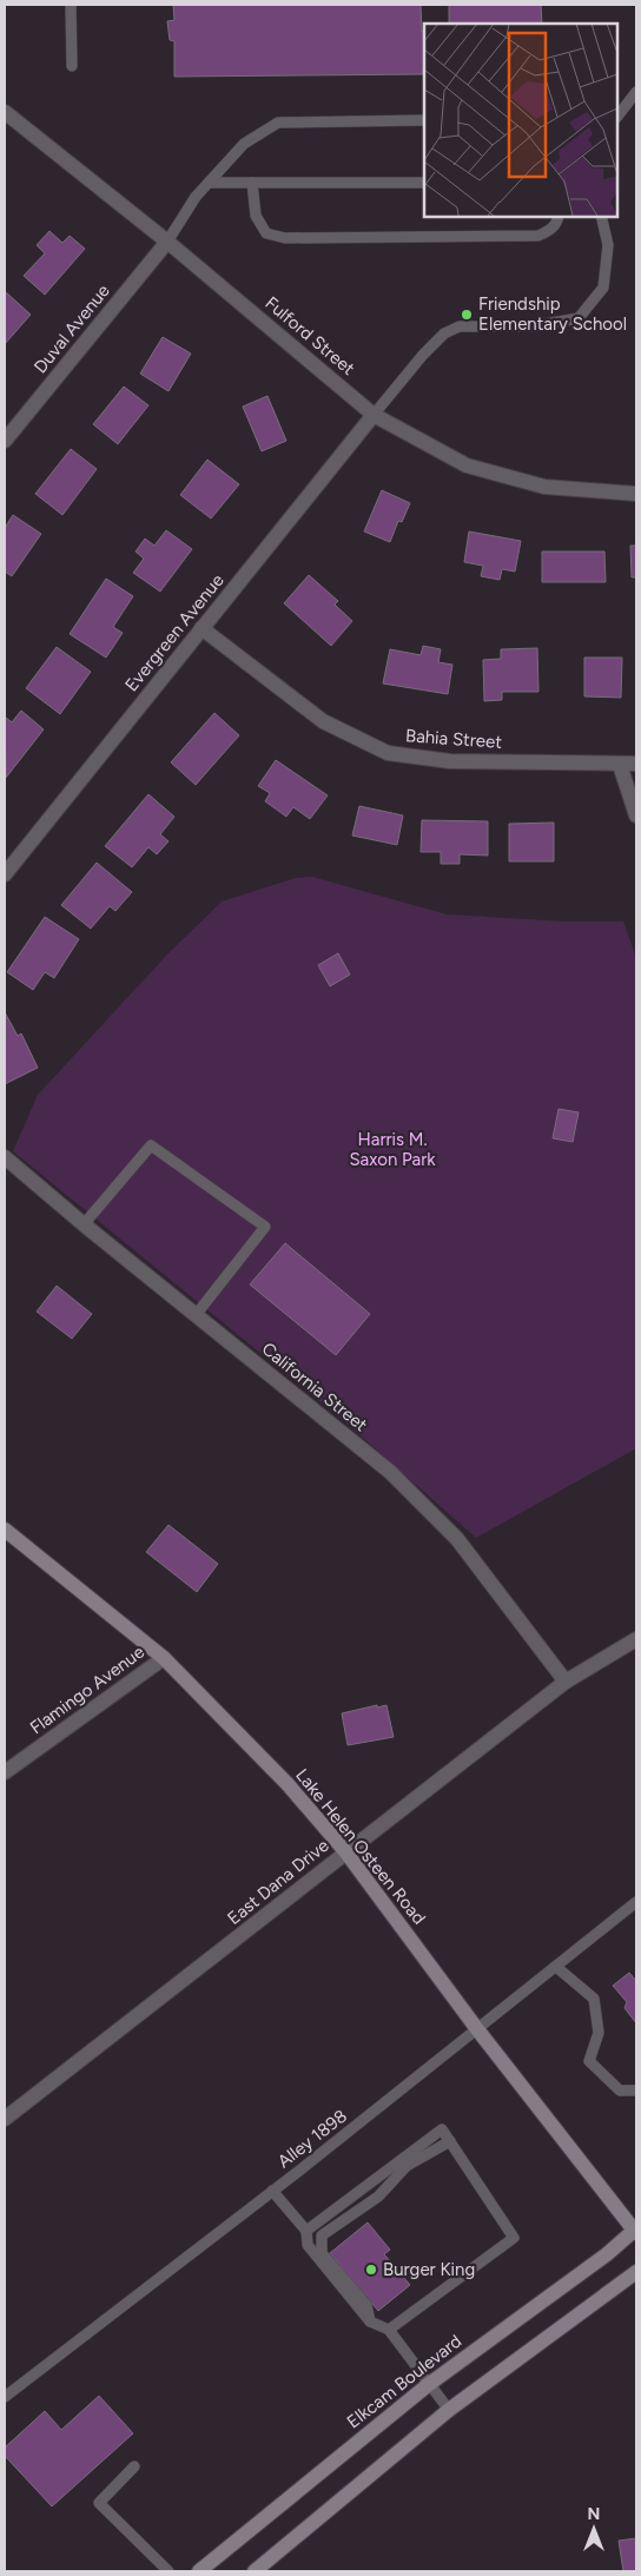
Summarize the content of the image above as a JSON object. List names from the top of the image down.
{
  "streets": {
    "street": [
      "Duval Avenue",
      "Fulford Street",
      "Evergreen Avenue",
      "Bahia Street",
      "California Street",
      "Flamingo Avenue",
      "Lake Helen Osteen Road",
      "East Dana Drive",
      "Elkcam Boulevard"
    ],
    "lane": ["Alley 1898"]
  },
  "crossings": [
    ["Duval Avenue", "Fulford Street"],
    ["Fulford Street", "Evergreen Avenue"],
    ["Evergreen Avenue", "Bahia Street"],
    ["California Street", "East Dana Drive"],
    ["Flamingo Avenue", "Lake Helen Osteen Road"],
    ["Lake Helen Osteen Road", "East Dana Drive"],
    ["Lake Helen Osteen Road", "Alley 1898"],
    ["Lake Helen Osteen Road", "Elkcam Boulevard"]
  ],
  "parks": ["Harris M. Saxon Park"],
  "places": ["Friendship Elementary School", "Burger King"],
  "north": "top"
}
